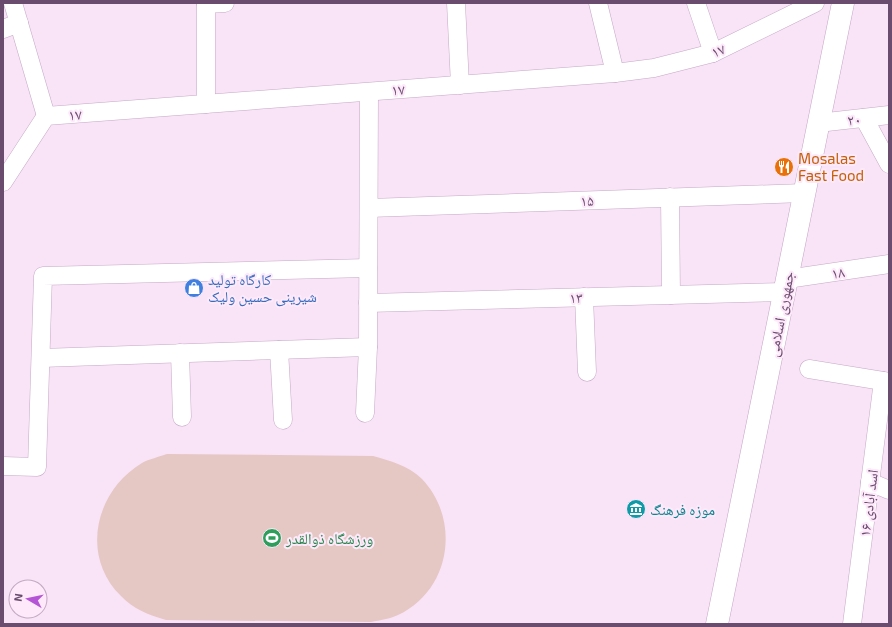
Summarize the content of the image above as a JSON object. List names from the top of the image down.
{
  "streets": {
    "street": [
      "۱۷",
      "۲۰",
      "۱۵",
      "۱۸",
      "۱۳",
      "جمهوری اسلامی",
      "اسد آبادی ۱۶"
    ]
  },
  "crossings": [
    ["۲۰", "جمهوری اسلامی"],
    ["۱۵", "جمهوری اسلامی"],
    ["۱۸", "۱۳"],
    ["۱۸", "جمهوری اسلامی"],
    ["۱۳", "جمهوری اسلامی"]
  ],
  "places": {
    "restaurant": ["Mosalas Fast Food"],
    "shop": ["کارگاه تولید شیرینی حسین ولیک"],
    "museum": ["موزه فرهنگ"],
    "sports": ["ورزشگاه ذوالقدر"]
  },
  "north": "left"
}
